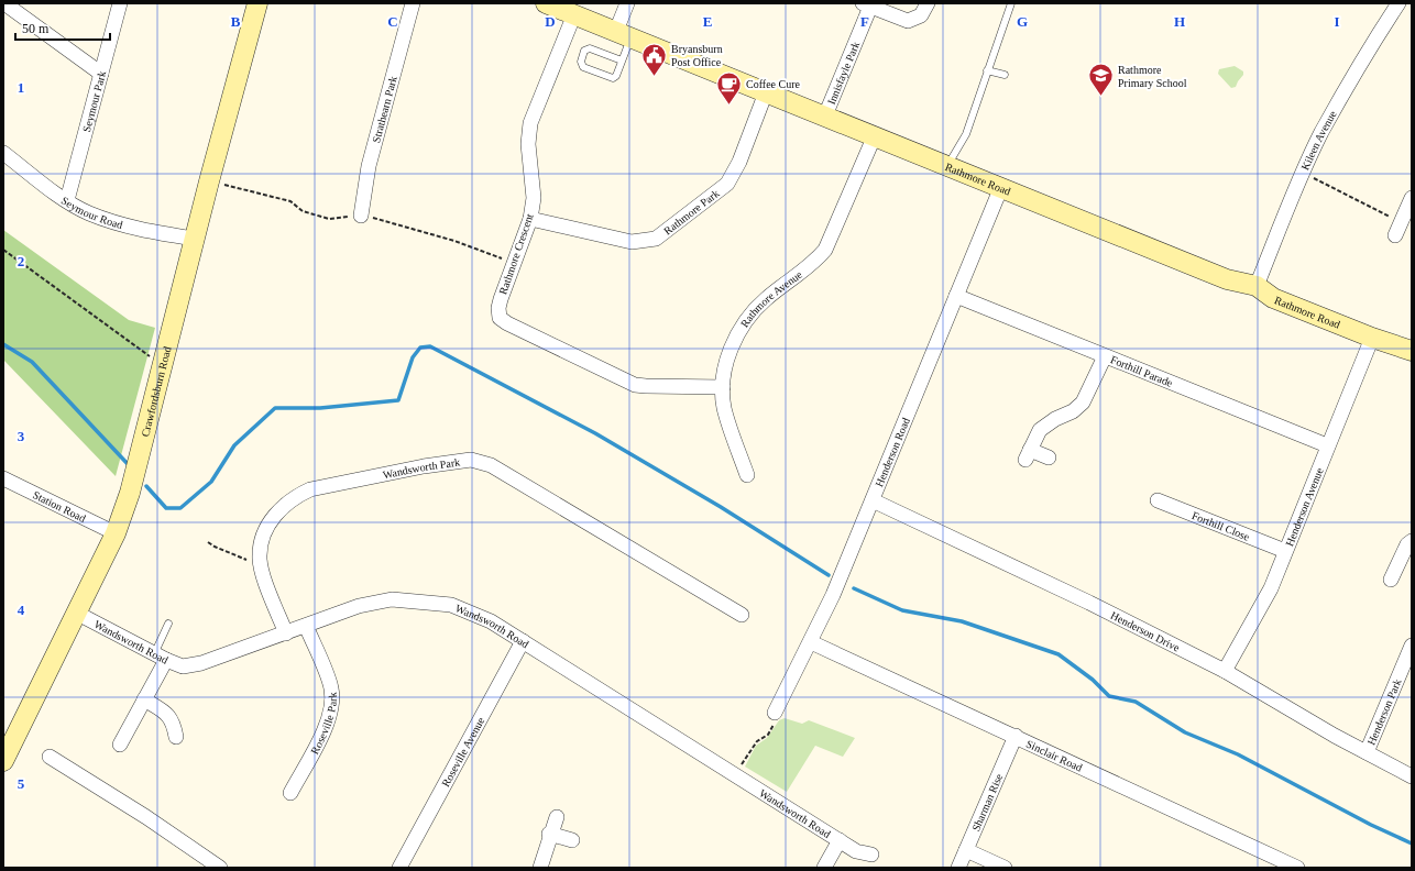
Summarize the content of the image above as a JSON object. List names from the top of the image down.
{
  "streets": {
    "street": [
      "Innisfayle Park",
      "Seymour Park",
      "Strathearn Park",
      "Kileen Avenue",
      "Rathmore Road",
      "Seymour Road",
      "Rathmore Park",
      "Rathmore Crescent",
      "Rathmore Avenue",
      "Forthill Parade",
      "Crawfordsburn Road",
      "Henderson Road",
      "Wandsworth Park",
      "Station Road",
      "Henderson Avenue",
      "Forthill Close",
      "Wandsworth Road",
      "Henderson Drive",
      "Henderson Park",
      "Roseville Park",
      "Roseville Avenue",
      "Sinclair Road",
      "Sharman Rise"
    ]
  },
  "crossings": [
    ["Innisfayle Park", "Rathmore Road"],
    ["Seymour Park", "Seymour Road"],
    ["Kileen Avenue", "Rathmore Road"],
    ["Rathmore Road", "Rathmore Park"],
    ["Rathmore Road", "Rathmore Crescent"],
    ["Rathmore Road", "Rathmore Avenue"],
    ["Rathmore Road", "Henderson Road"],
    ["Rathmore Road", "Henderson Avenue"],
    ["Seymour Road", "Crawfordsburn Road"],
    ["Rathmore Park", "Rathmore Crescent"],
    ["Rathmore Crescent", "Rathmore Avenue"],
    ["Forthill Parade", "Henderson Road"],
    ["Forthill Parade", "Henderson Avenue"],
    ["Crawfordsburn Road", "Station Road"],
    ["Crawfordsburn Road", "Wandsworth Road"],
    ["Henderson Road", "Henderson Drive"],
    ["Henderson Road", "Sinclair Road"],
    ["Wandsworth Park", "Wandsworth Road"],
    ["Henderson Avenue", "Forthill Close"],
    ["Henderson Avenue", "Henderson Drive"],
    ["Wandsworth Road", "Roseville Park"],
    ["Wandsworth Road", "Roseville Avenue"],
    ["Henderson Drive", "Henderson Park"],
    ["Sinclair Road", "Sharman Rise"]
  ],
  "places": {
    "public building": ["Bryansburn Post Office"],
    "school or university": ["Rathmore Primary School"],
    "cafe": ["Coffee Cure"]
  },
  "scale_bar": "50 m",
  "grid": {
    "columns": [
      "B",
      "C",
      "D",
      "E",
      "F",
      "G",
      "H",
      "I"
    ],
    "rows": [
      "1",
      "2",
      "3",
      "4",
      "5"
    ]
  }
}
